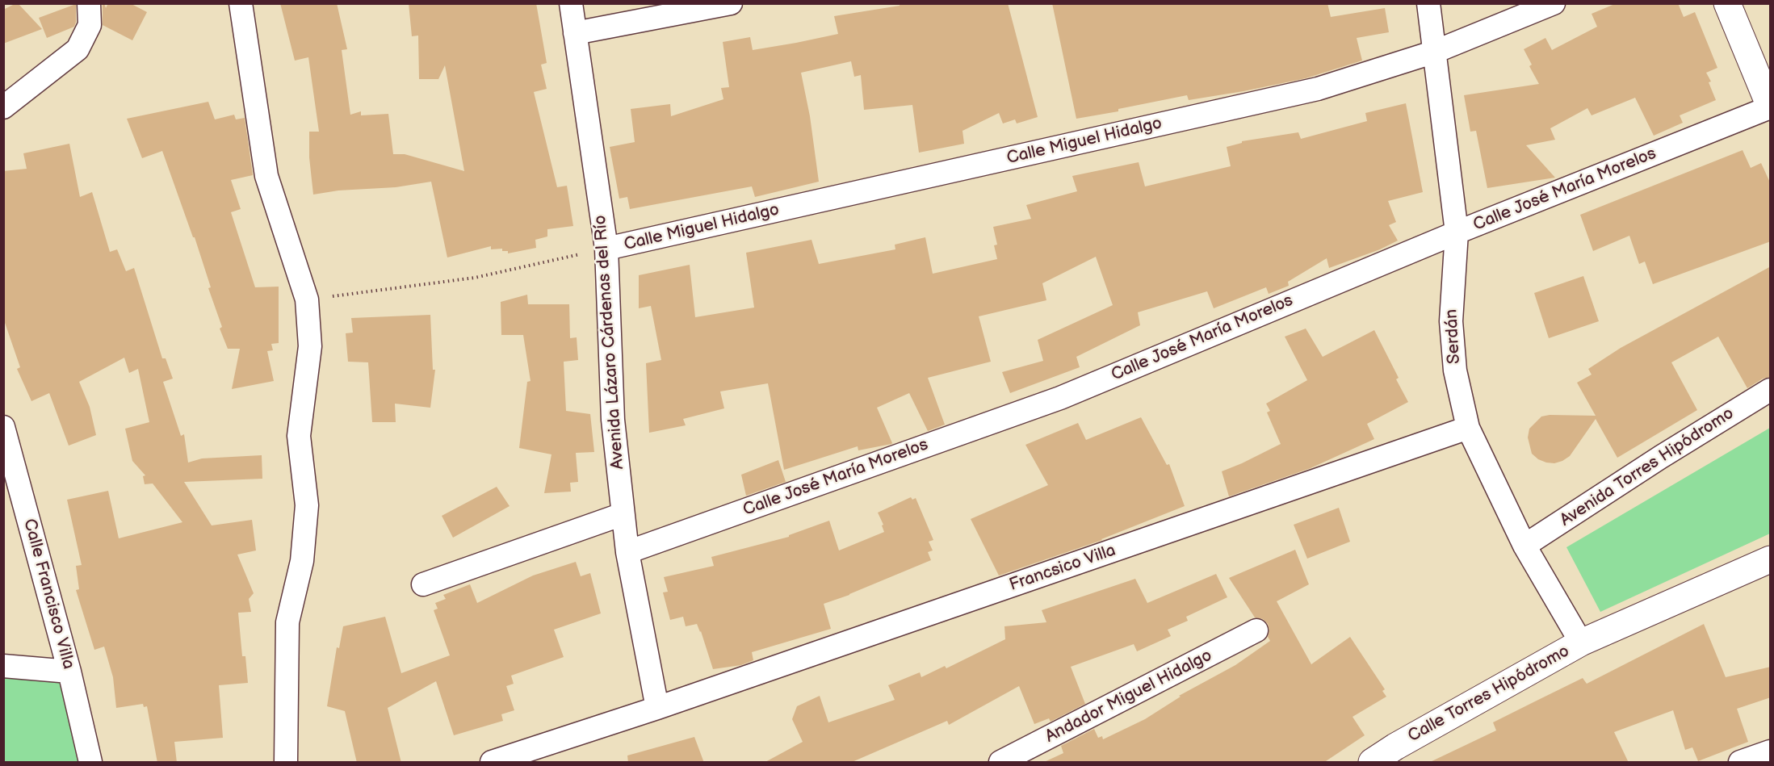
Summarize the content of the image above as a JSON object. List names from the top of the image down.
{
  "streets": {
    "street": [
      "Calle Miguel Hidalgo",
      "Calle José María Morelos",
      "Serdán",
      "Avenida Lázaro Cárdenas del Río",
      "Avenida Torres Hipódromo",
      "Francsico Villa",
      "Calle Francisco Villa",
      "Calle Torres Hipódromo",
      "Andador Miguel Hidalgo"
    ]
  },
  "crossings": [
    ["Calle Miguel Hidalgo", "Serdán"],
    ["Calle Miguel Hidalgo", "Avenida Lázaro Cárdenas del Río"],
    ["Calle José María Morelos", "Serdán"],
    ["Calle José María Morelos", "Avenida Lázaro Cárdenas del Río"],
    ["Serdán", "Avenida Torres Hipódromo"],
    ["Serdán", "Francsico Villa"],
    ["Serdán", "Calle Torres Hipódromo"],
    ["Avenida Lázaro Cárdenas del Río", "Francsico Villa"]
  ]
}
